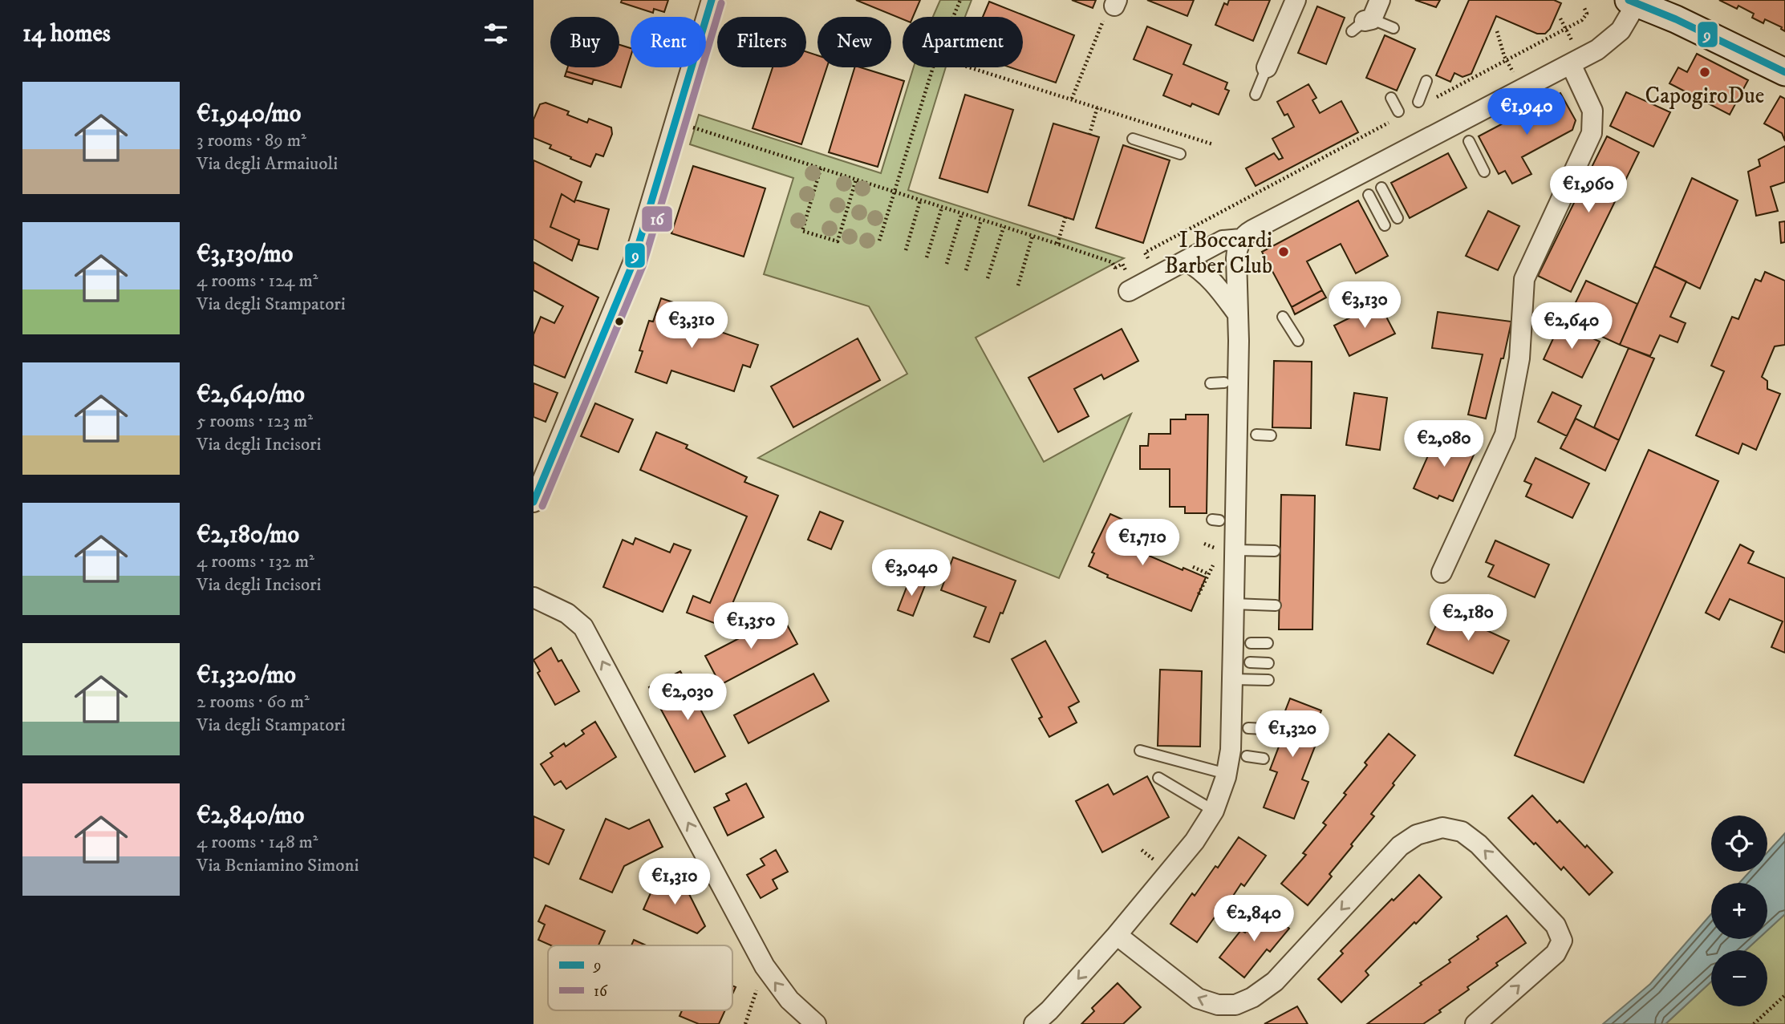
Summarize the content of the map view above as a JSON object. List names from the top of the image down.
{
  "places": ["CapogiroDue", "I Boccardi Barber Club"],
  "lines": ["transit line 9", "transit line 16"],
  "legend": ["9", "16"],
  "page": {
    "heading": "14 homes",
    "chip": [
      "Buy",
      "Rent",
      "Filters",
      "New",
      "Apartment"
    ],
    "list": [
      {
        "name": "€1,940/mo",
        "note": "3 rooms · 89 m² · Via degli Armaiuoli"
      },
      {
        "name": "€3,130/mo",
        "note": "4 rooms · 124 m² · Via degli Stampatori"
      },
      {
        "name": "€2,640/mo",
        "note": "5 rooms · 123 m² · Via degli Incisori"
      },
      {
        "name": "€2,180/mo",
        "note": "4 rooms · 132 m² · Via degli Incisori"
      },
      {
        "name": "€1,320/mo",
        "note": "2 rooms · 60 m² · Via degli Stampatori"
      },
      {
        "name": "€2,840/mo",
        "note": "4 rooms · 148 m² · Via Beniamino Simoni"
      }
    ],
    "price": [
      "€1,940",
      "€1,960",
      "€3,130",
      "€3,310",
      "€2,640",
      "€2,080",
      "€1,710",
      "€3,040",
      "€2,180",
      "€1,350",
      "€2,030",
      "€1,320",
      "€1,310",
      "€2,840"
    ],
    "map_buttons": ["+", "−"]
  }
}
